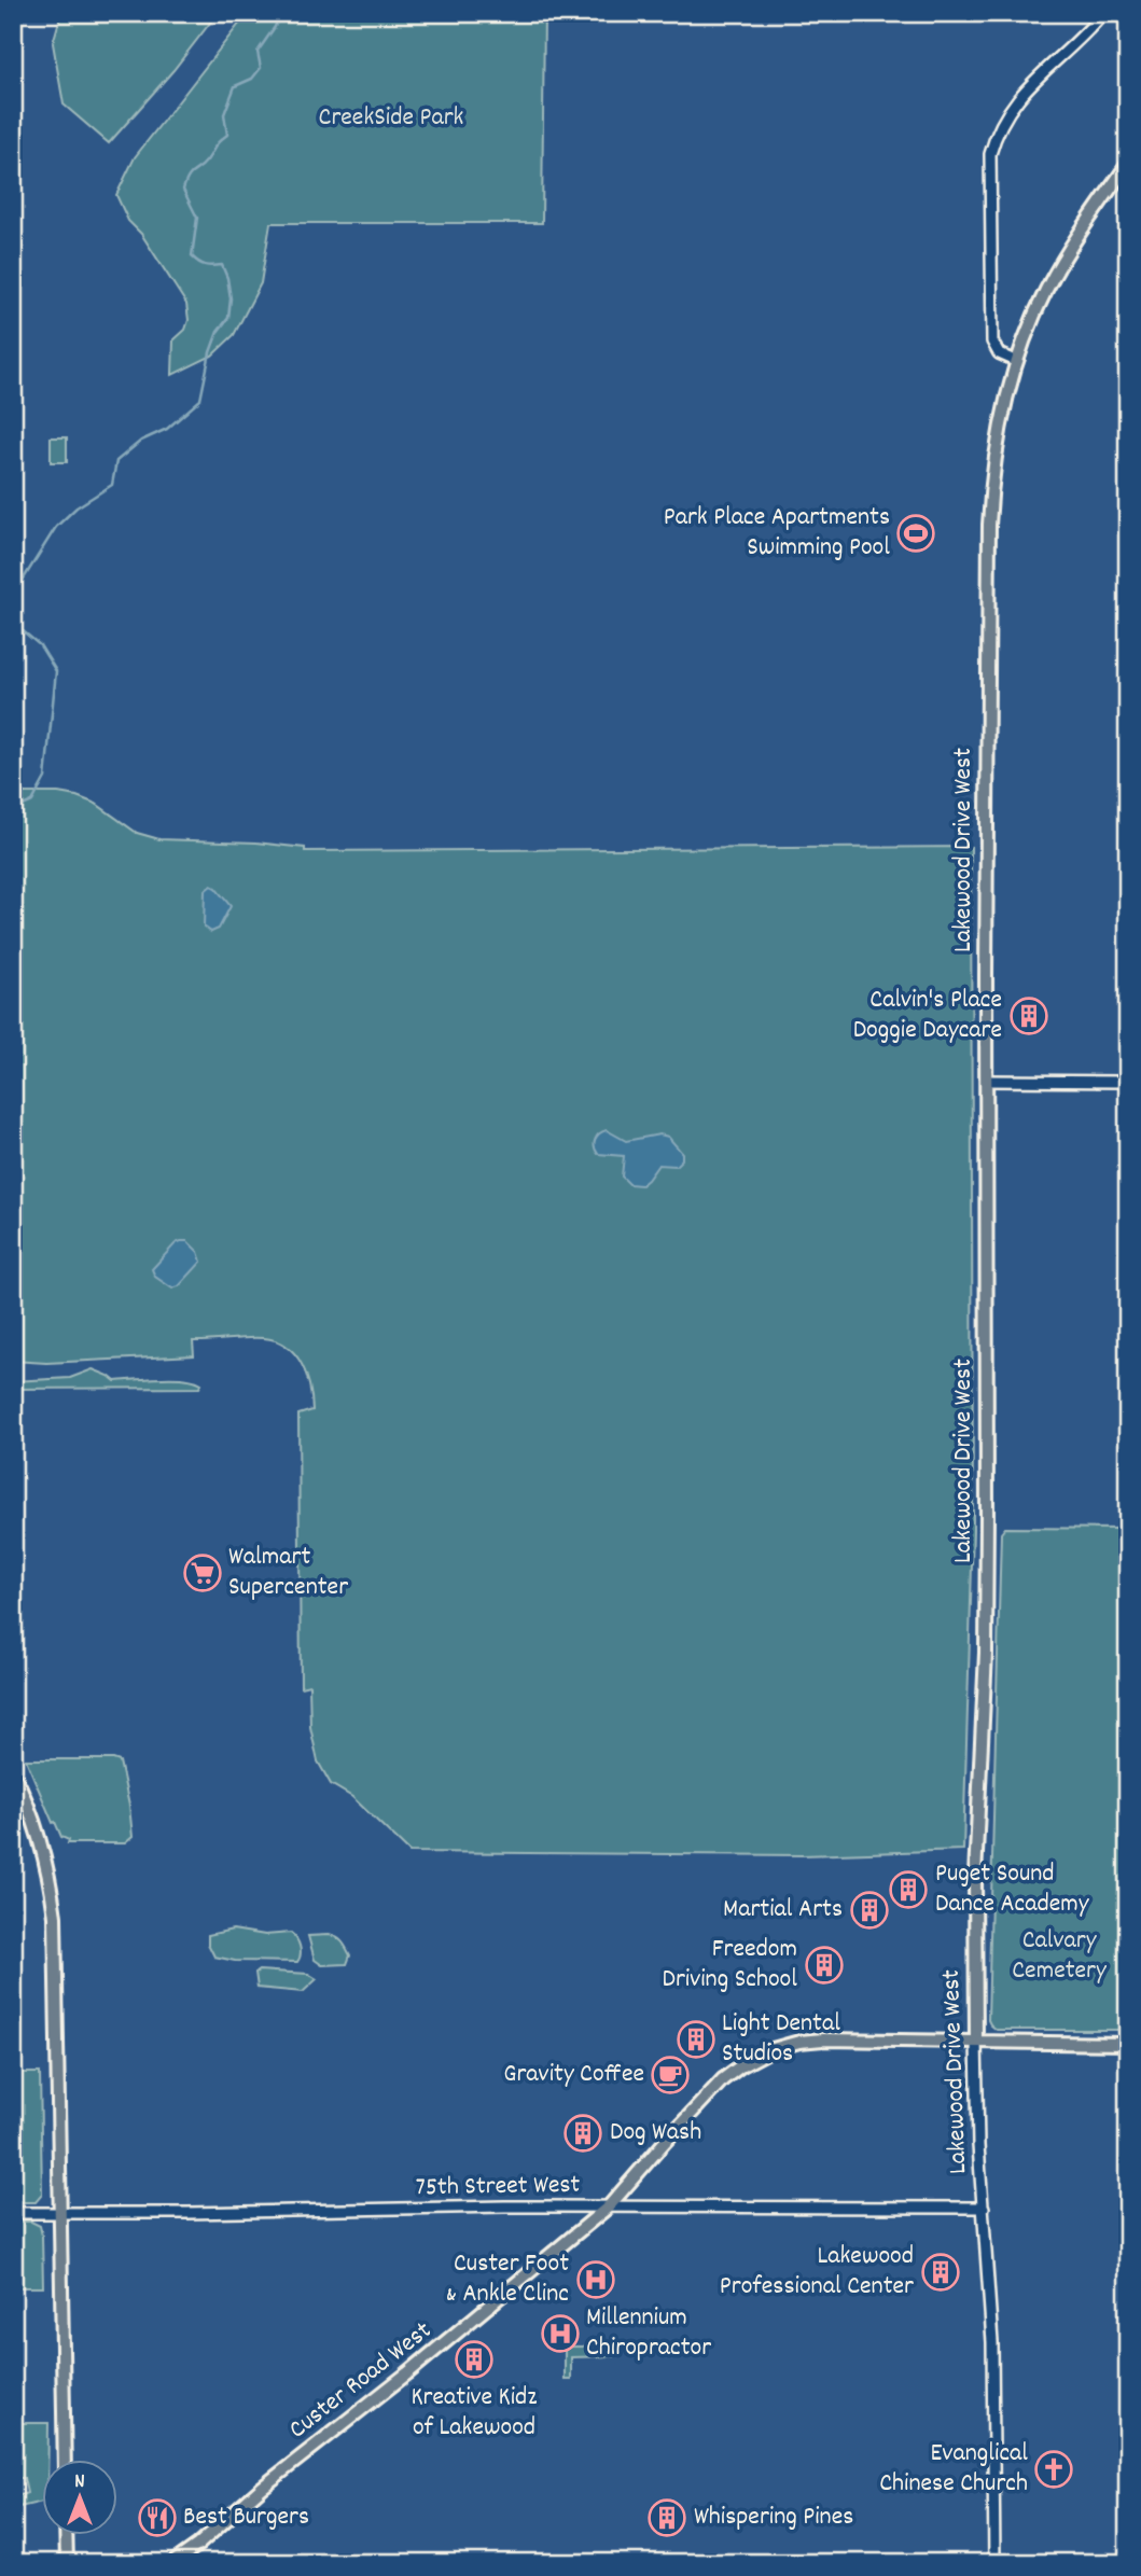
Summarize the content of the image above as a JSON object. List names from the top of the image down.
{
  "streets": {
    "main road": ["Lakewood Drive West", "Custer Road West"],
    "street": ["75th Street West"]
  },
  "crossings": [
    ["Lakewood Drive West", "75th Street West"],
    ["Lakewood Drive West", "Custer Road West"],
    ["75th Street West", "Custer Road West"]
  ],
  "parks": ["CreekSide Park", "Calvary Cemetery"],
  "places": {
    "sports": ["Park Place Apartments Swimming Pool"],
    "building": [
      "Calvin's Place Doggie Daycare",
      "Puget Sound Dance Academy",
      "Martial Arts",
      "Freedom Driving School",
      "Light Dental Studios",
      "Dog Wash",
      "Lakewood Professional Center",
      "Kreative Kidz of Lakewood",
      "Whispering Pines"
    ],
    "supermarket": ["Walmart Supercenter"],
    "cafe": ["Gravity Coffee"],
    "hospital": ["Custer Foot & Ankle Clinc", "Millennium Chiropractor"],
    "church": ["Evanglical Chinese Church"],
    "restaurant": ["Best Burgers"]
  },
  "north": "top"
}
